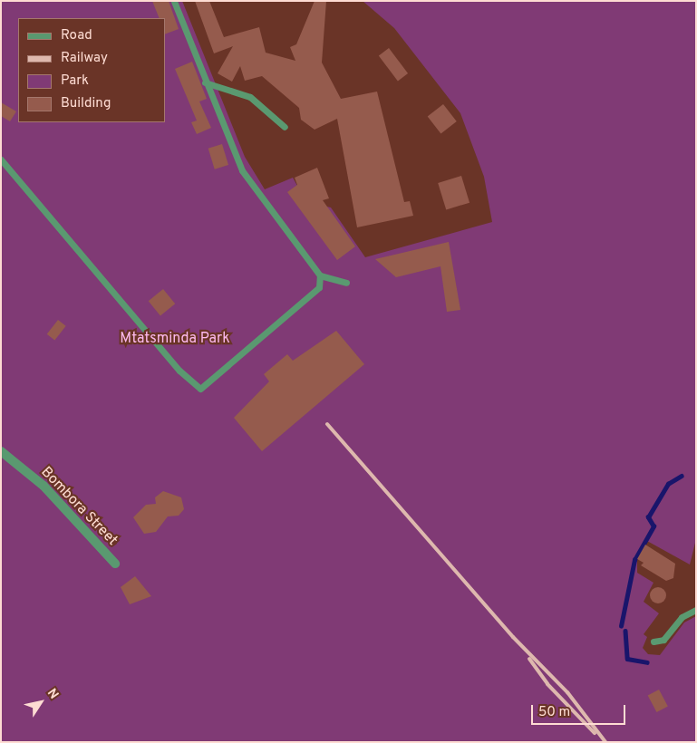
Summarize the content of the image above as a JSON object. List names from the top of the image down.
{
  "streets": {
    "street": ["Bombora Street"]
  },
  "parks": ["Mtatsminda Park"],
  "legend": [
    "Road",
    "Railway",
    "Park",
    "Building"
  ],
  "scale_bar": "50 m",
  "north": "top right"
}
